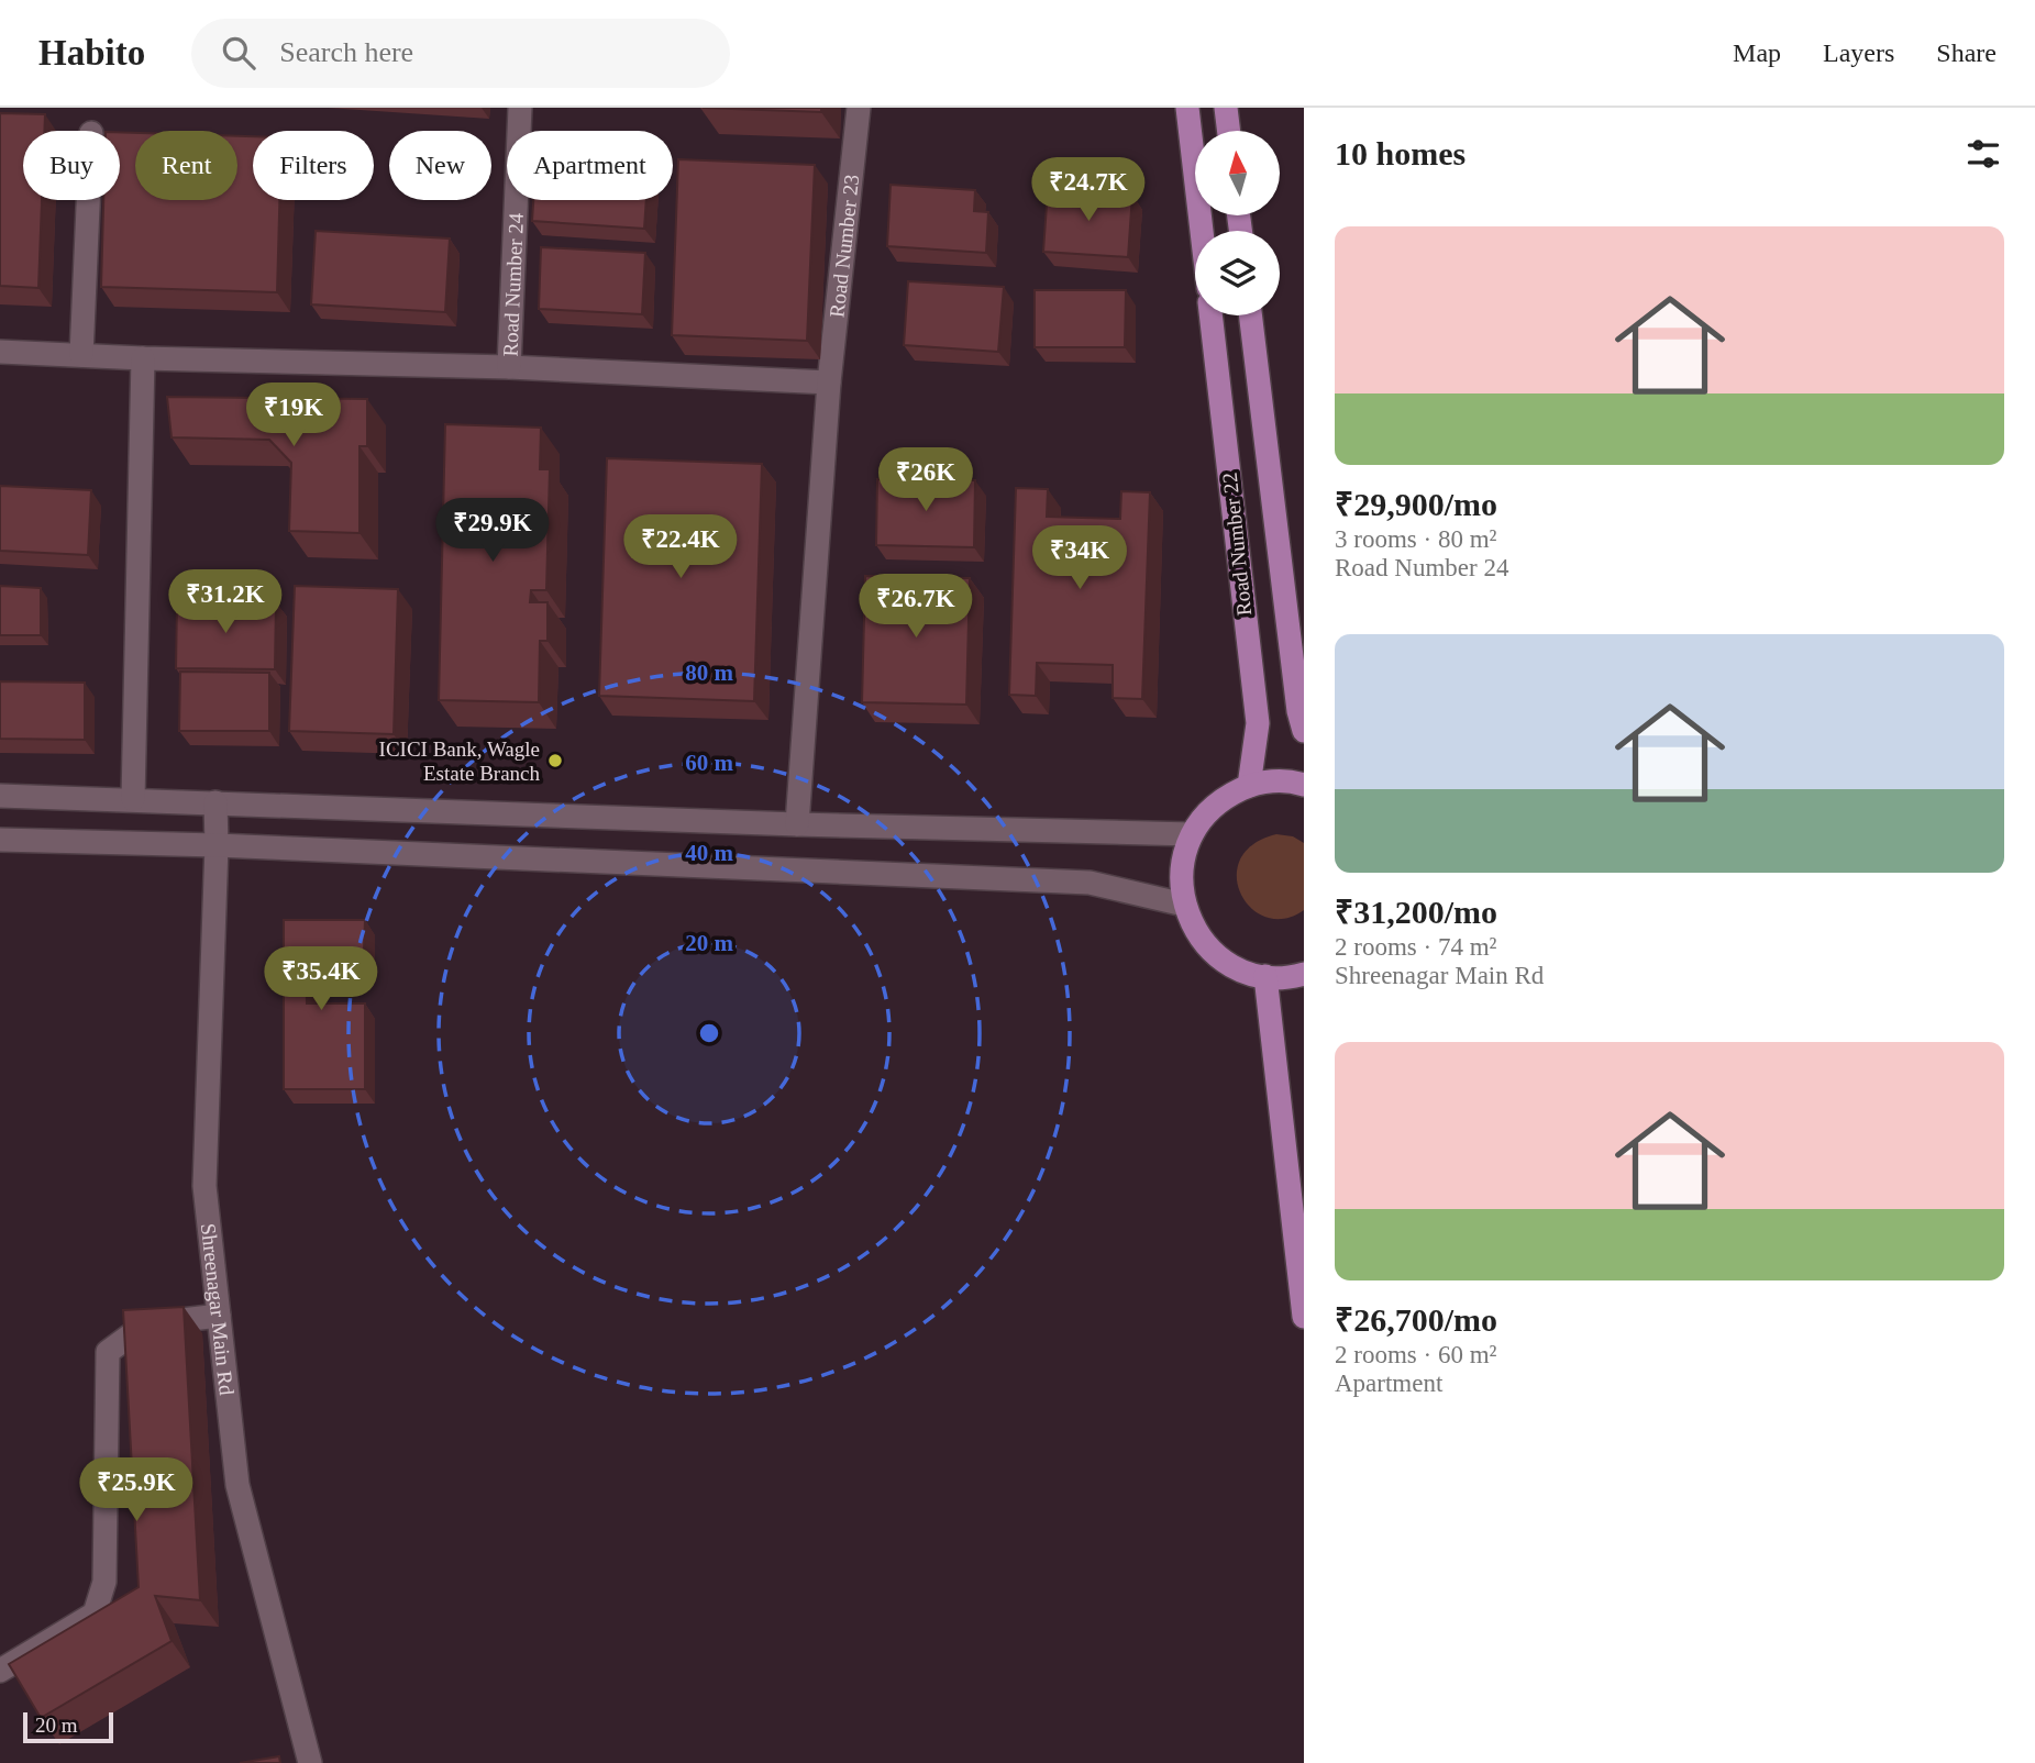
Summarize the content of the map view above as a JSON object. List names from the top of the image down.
{
  "streets": {
    "main road": ["Road Number 22"],
    "street": ["Road Number 23", "Road Number 24", "Shreenagar Main Rd"]
  },
  "places": ["ICICI Bank, Wagle Estate Branch"],
  "scale_bar": "20 m",
  "north": "top",
  "page": {
    "header": "Habito",
    "search": "Search here",
    "nav": ["Map", "Layers", "Share"],
    "heading": "10 homes",
    "chip": [
      "Buy",
      "Rent",
      "Filters",
      "New",
      "Apartment"
    ],
    "price": [
      "₹24.7K",
      "₹19K",
      "₹26K",
      "₹29.9K",
      "₹22.4K",
      "₹34K",
      "₹31.2K",
      "₹26.7K",
      "₹35.4K",
      "₹25.9K"
    ],
    "list": [
      {
        "name": "₹29,900/mo",
        "note": "3 rooms · 80 m² · Road Number 24"
      },
      {
        "name": "₹31,200/mo",
        "note": "2 rooms · 74 m² · Shreenagar Main Rd"
      },
      {
        "name": "₹26,700/mo",
        "note": "2 rooms · 60 m² · Apartment"
      }
    ],
    "scale": "20 m"
  },
  "rings": [
    "80 m",
    "60 m",
    "40 m",
    "20 m"
  ]
}
